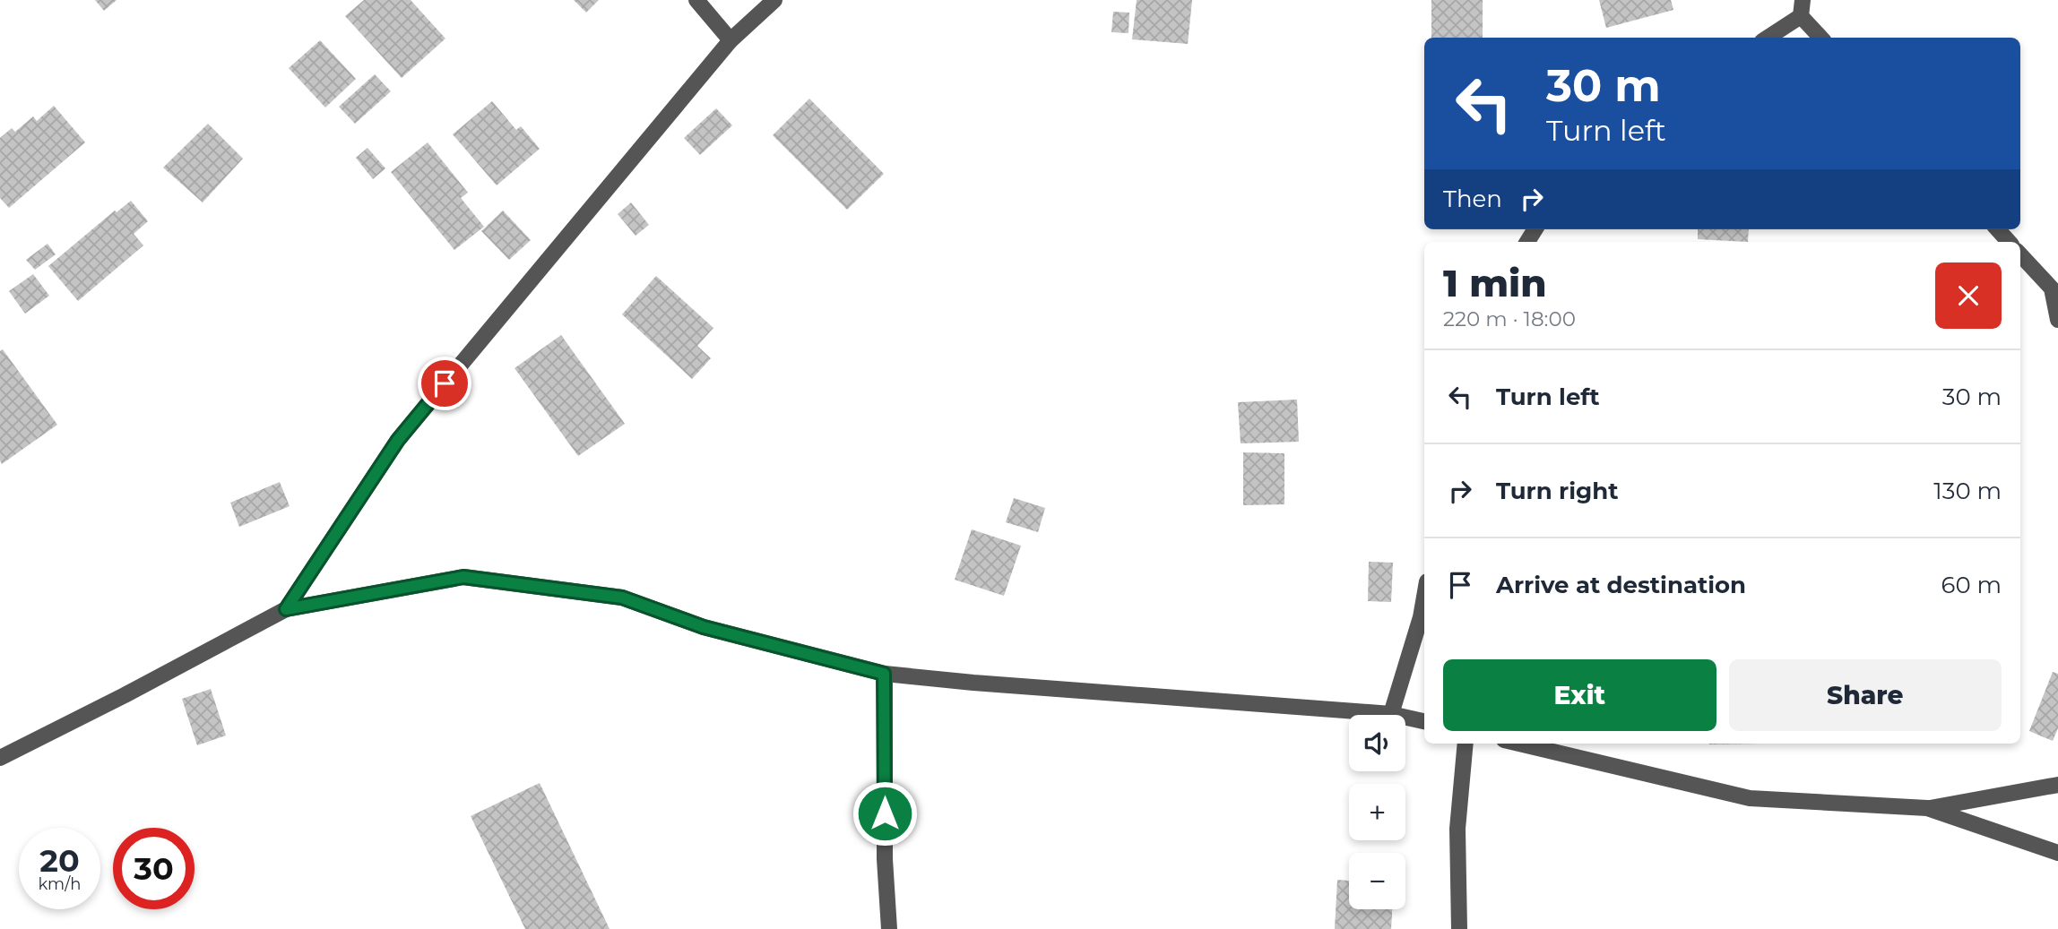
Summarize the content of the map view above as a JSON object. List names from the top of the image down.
{
  "page": {
    "turn": ["30 m", "Turn left"],
    "then": "Then",
    "heading": ["1 min", "220 m · 18:00"],
    "list": [
      {
        "name": "Turn left",
        "value": "30 m"
      },
      {
        "name": "Turn right",
        "value": "130 m"
      },
      {
        "name": "Arrive at destination",
        "value": "60 m"
      }
    ],
    "buttons": ["Exit", "Share"],
    "map_buttons": ["+", "−"],
    "speed": "20 km/h",
    "limit": "30"
  }
}
